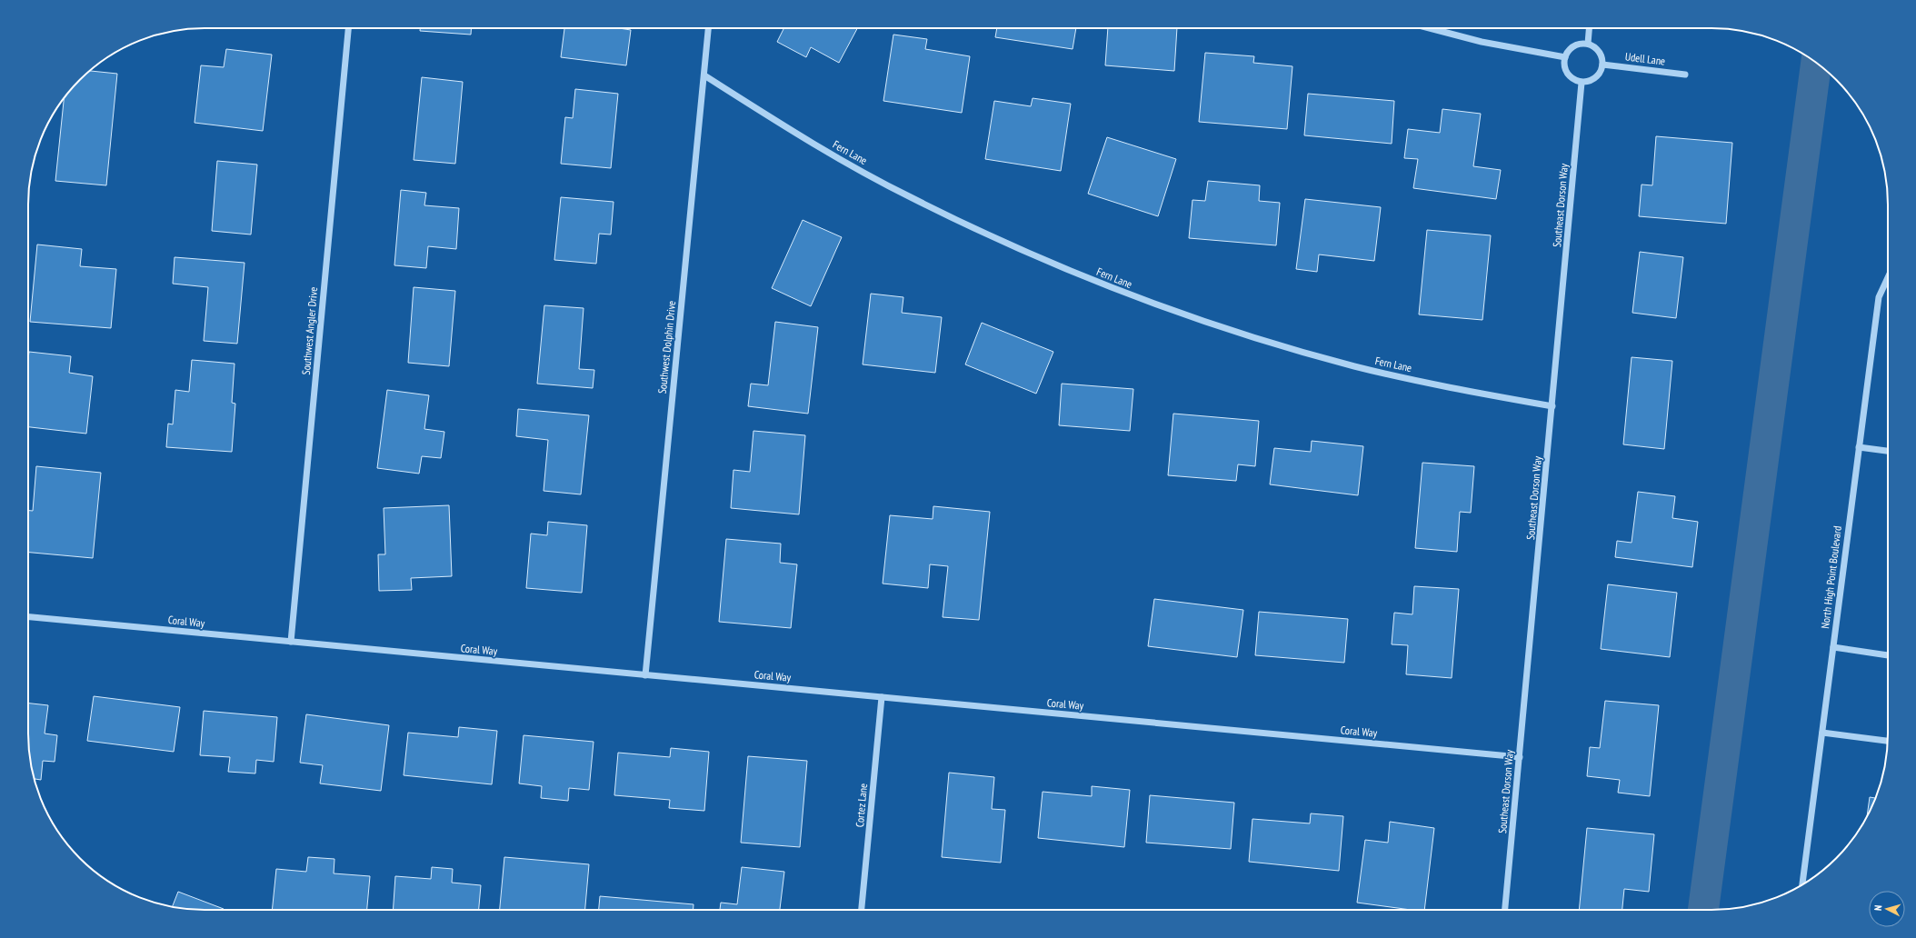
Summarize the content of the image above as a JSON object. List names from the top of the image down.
{
  "streets": {
    "street": [
      "Udell Lane",
      "Fern Lane",
      "Southeast Dorson Way",
      "Southwest Angler Drive",
      "Southwest Dolphin Drive",
      "North High Point Boulevard",
      "Coral Way",
      "Cortez Lane"
    ]
  },
  "crossings": [
    ["Udell Lane", "Southeast Dorson Way"],
    ["Fern Lane", "Southeast Dorson Way"],
    ["Fern Lane", "Southwest Dolphin Drive"],
    ["Southeast Dorson Way", "Coral Way"],
    ["Southwest Angler Drive", "Coral Way"],
    ["Southwest Dolphin Drive", "Coral Way"],
    ["Coral Way", "Cortez Lane"]
  ],
  "north": "left"
}
